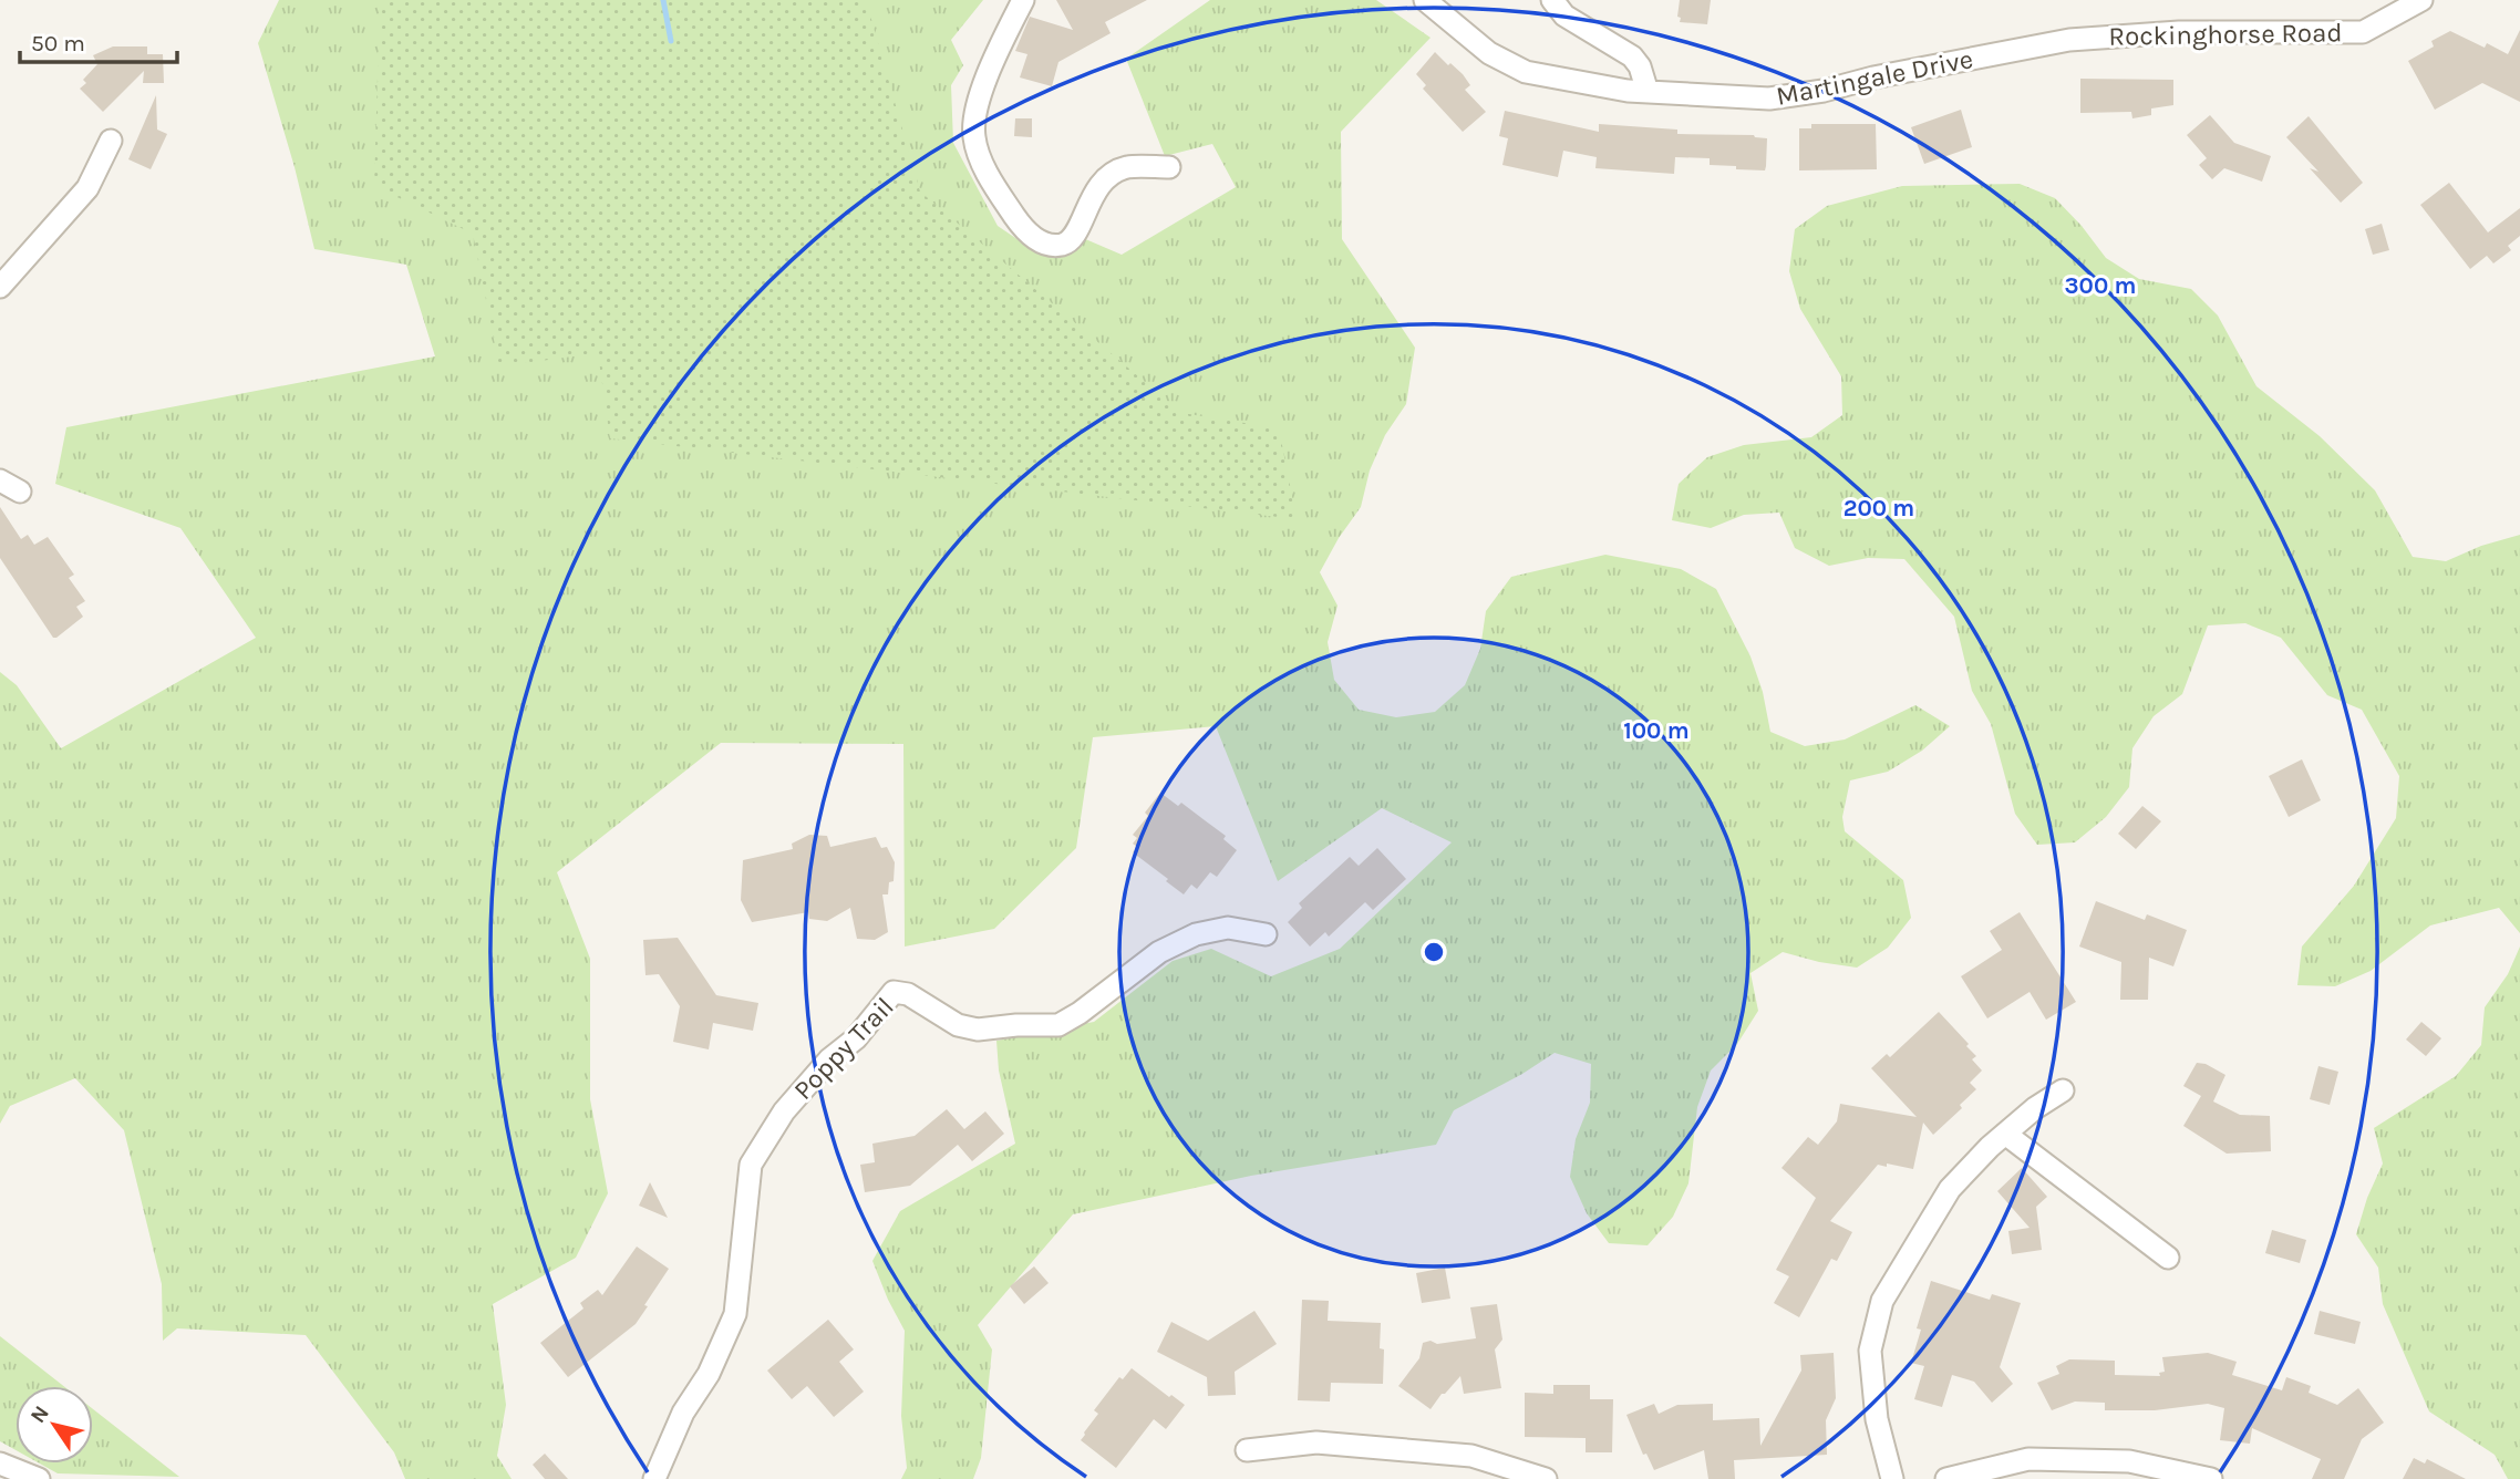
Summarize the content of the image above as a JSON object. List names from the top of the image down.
{
  "streets": {
    "street": ["Rockinghorse Road", "Martingale Drive", "Poppy Trail"]
  },
  "crossings": [
    ["Rockinghorse Road", "Martingale Drive"]
  ],
  "scale_bar": "50 m",
  "north": "top left",
  "rings": ["300 m", "200 m", "100 m"]
}
